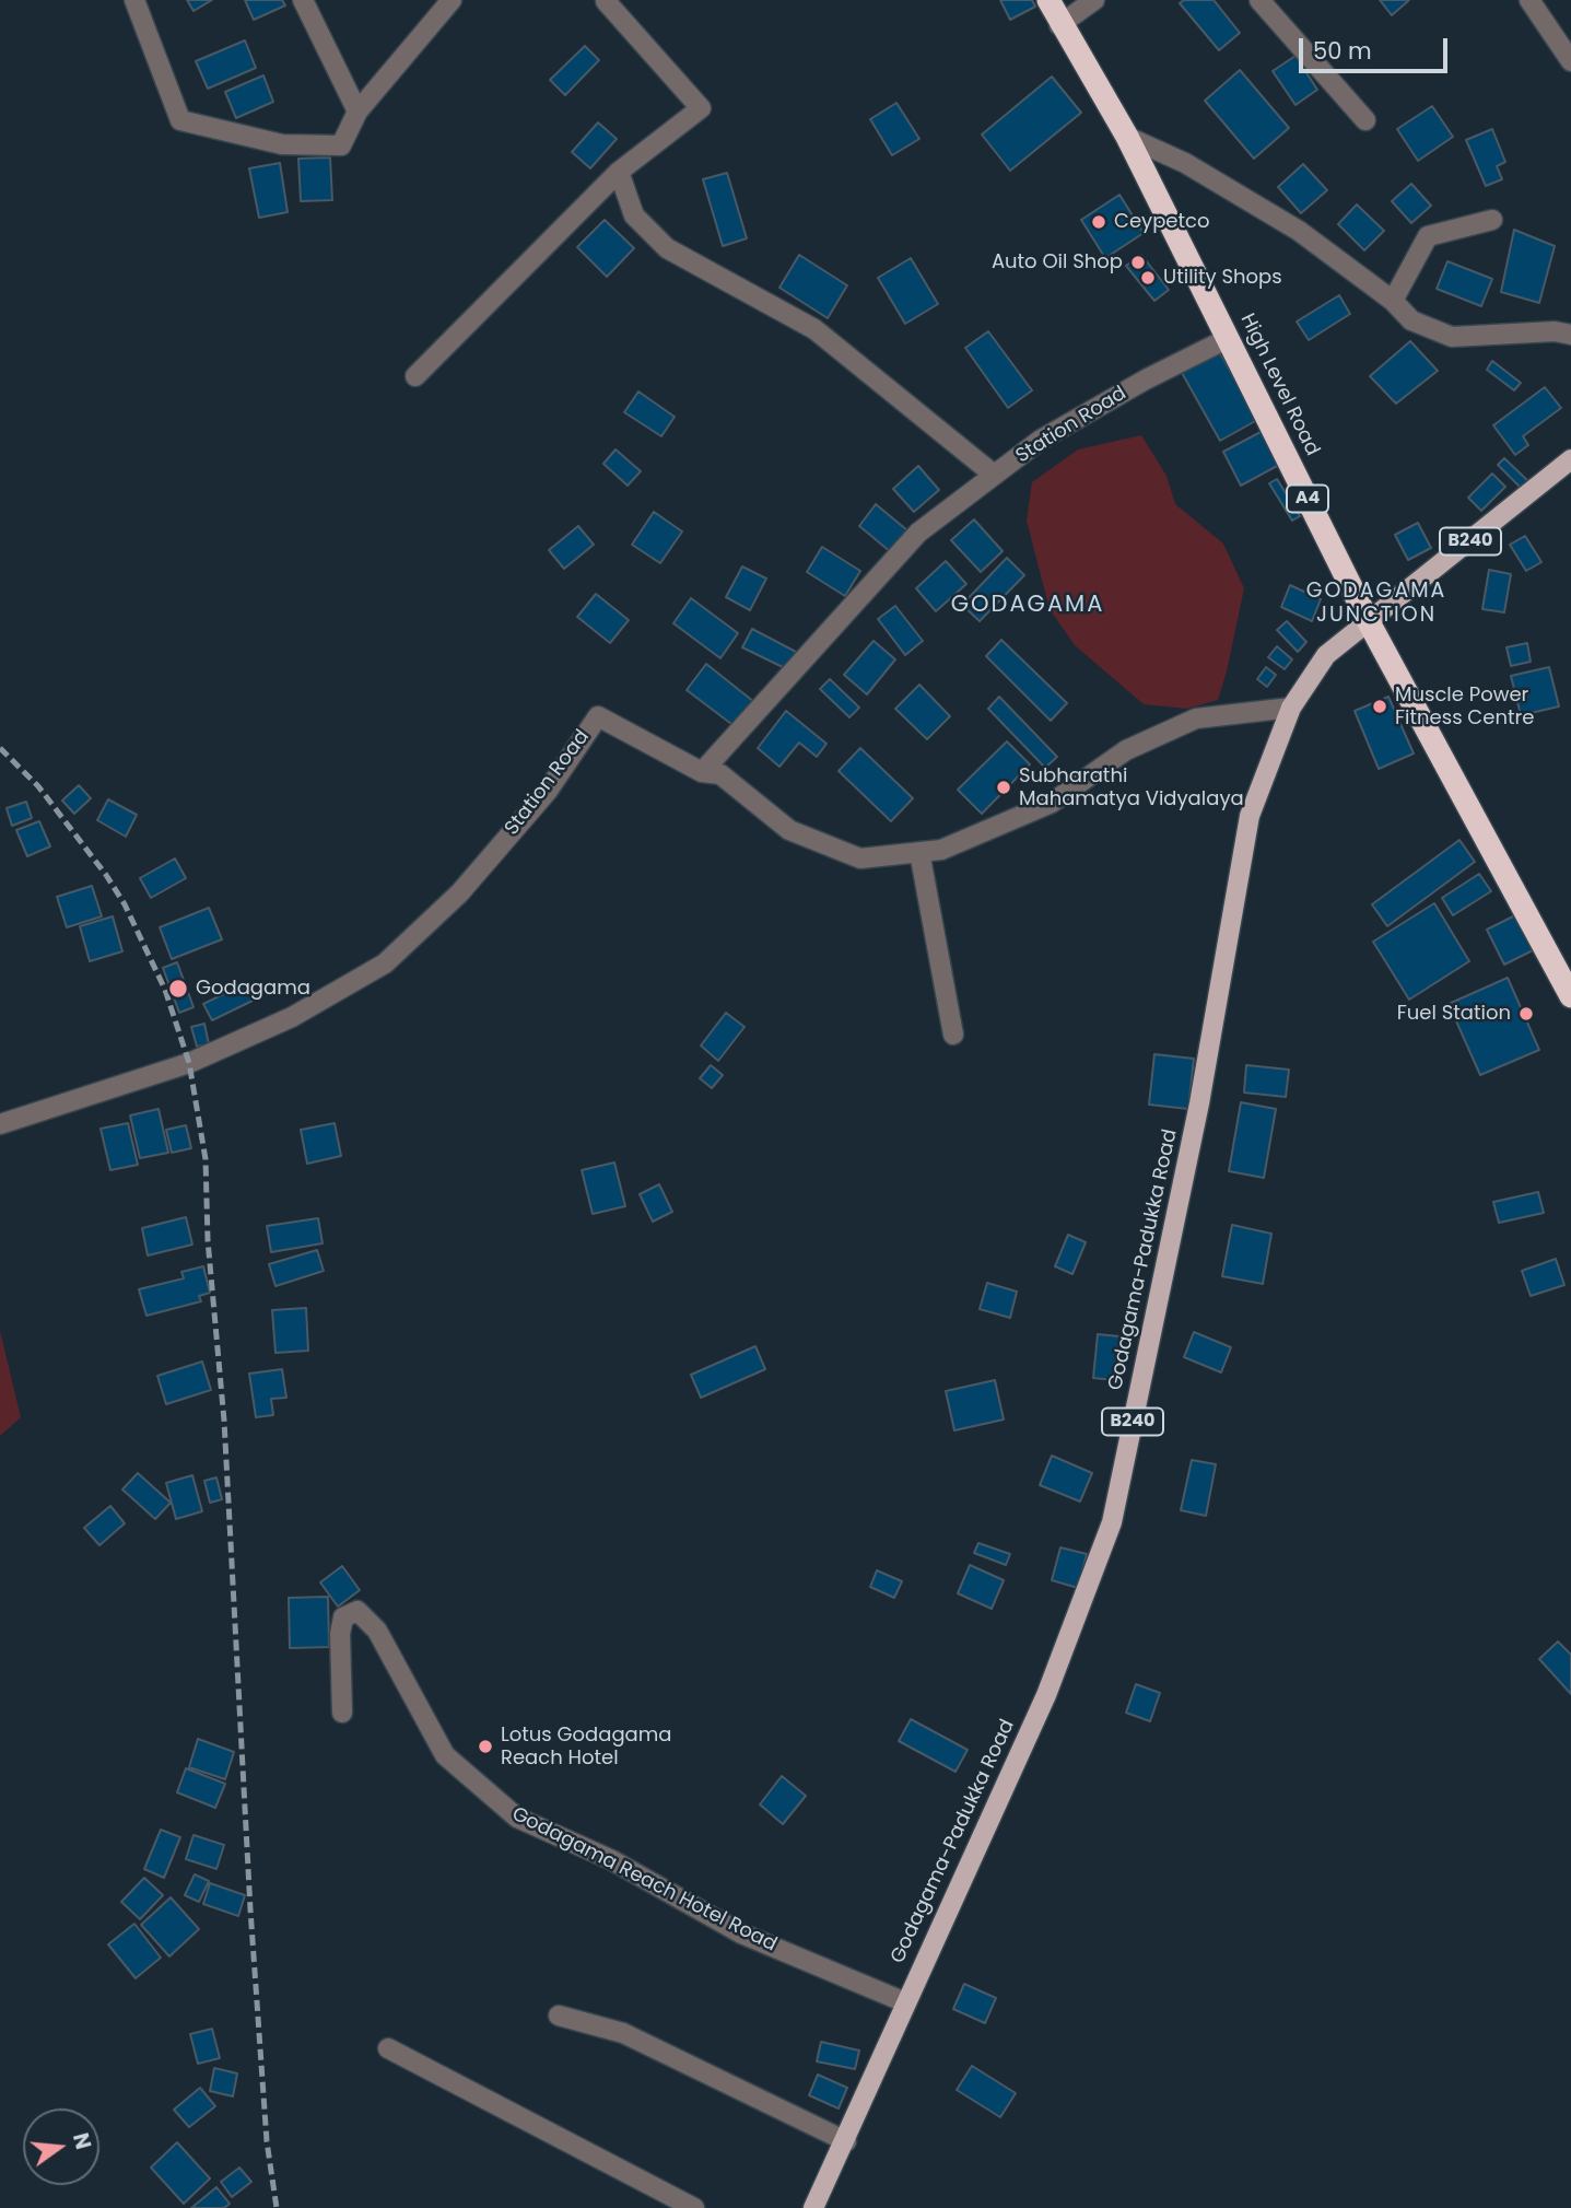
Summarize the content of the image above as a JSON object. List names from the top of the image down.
{
  "streets": {
    "highway": ["High Level Road", "A4"],
    "main road": ["B240", "Godagama-Padukka Road"],
    "street": ["Station Road", "Godagama Reach Hotel Road"]
  },
  "crossings": [
    ["High Level Road", "Station Road"],
    ["High Level Road", "B240"],
    ["High Level Road", "Godagama-Padukka Road"],
    ["B240", "Godagama-Padukka Road"],
    ["Godagama-Padukka Road", "Godagama Reach Hotel Road"]
  ],
  "districts": ["GODAGAMA JUNCTION", "GODAGAMA"],
  "places": [
    "Ceypetco",
    "Auto Oil Shop",
    "Utility Shops",
    "Muscle Power Fitness Centre",
    "Subharathi Mahamatya Vidyalaya",
    "Godagama",
    "Fuel Station",
    "Lotus Godagama Reach Hotel"
  ],
  "scale_bar": "50 m",
  "north": "right"
}
